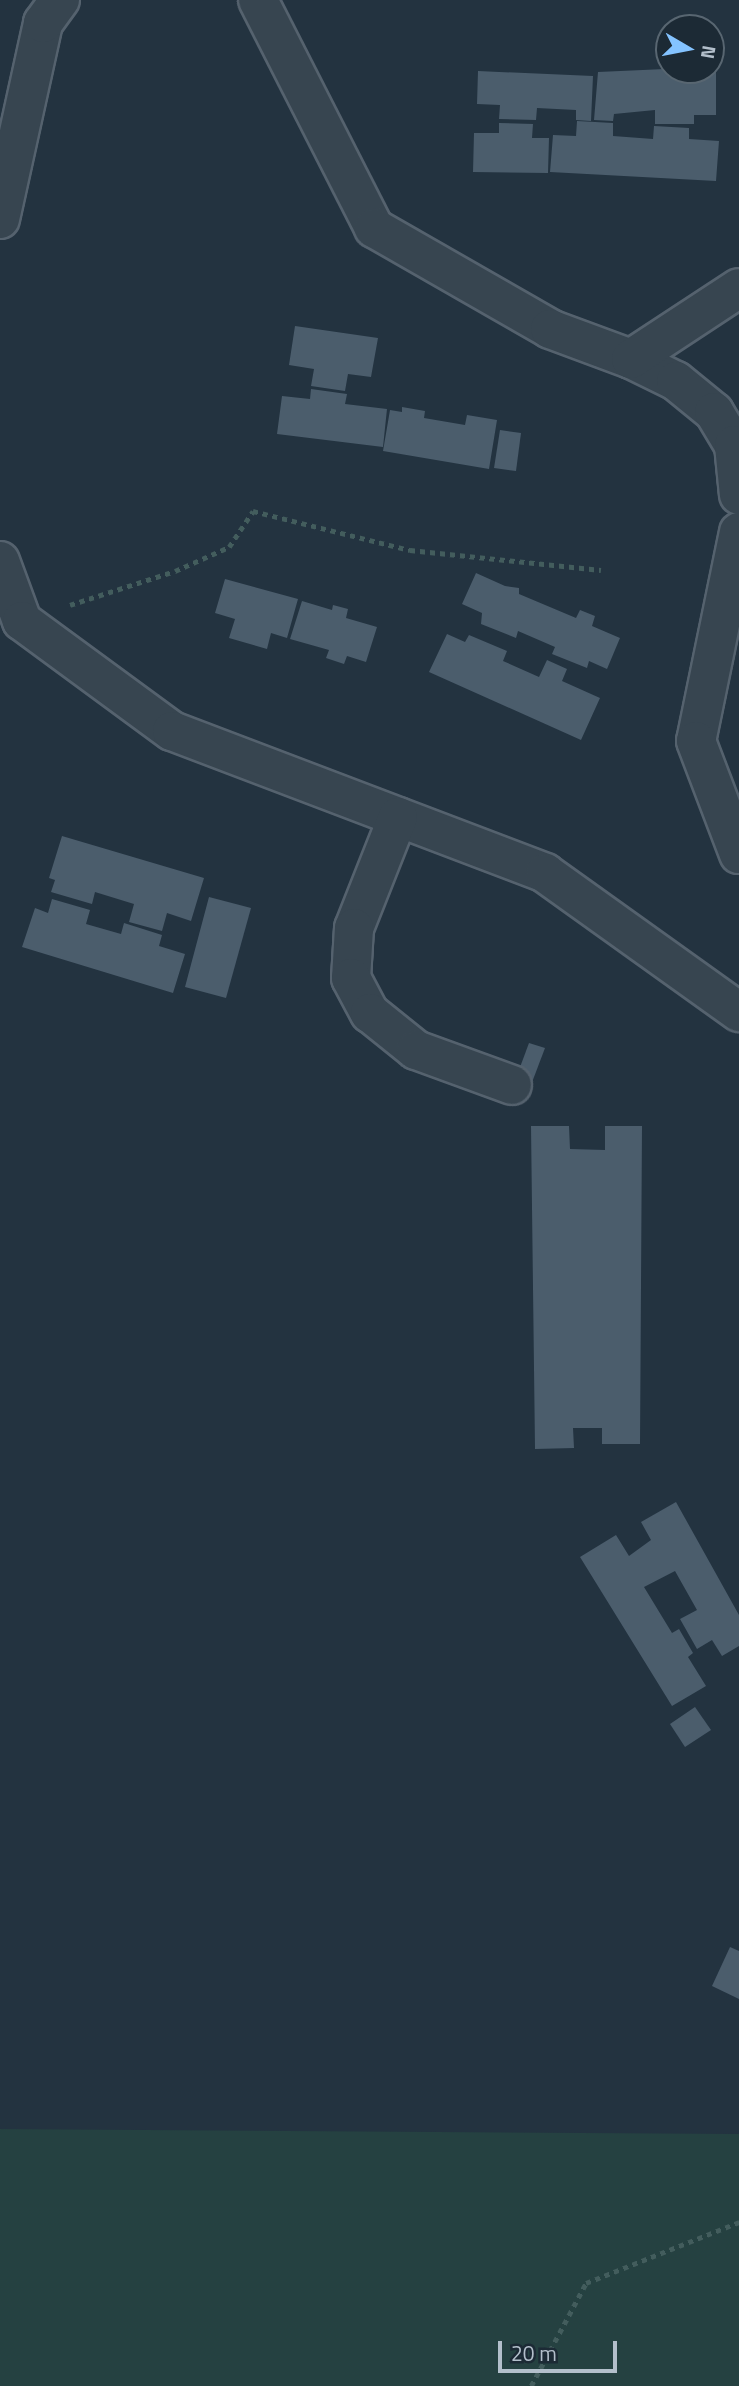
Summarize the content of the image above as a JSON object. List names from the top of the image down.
{
  "scale_bar": "20 m",
  "north": "right"
}
